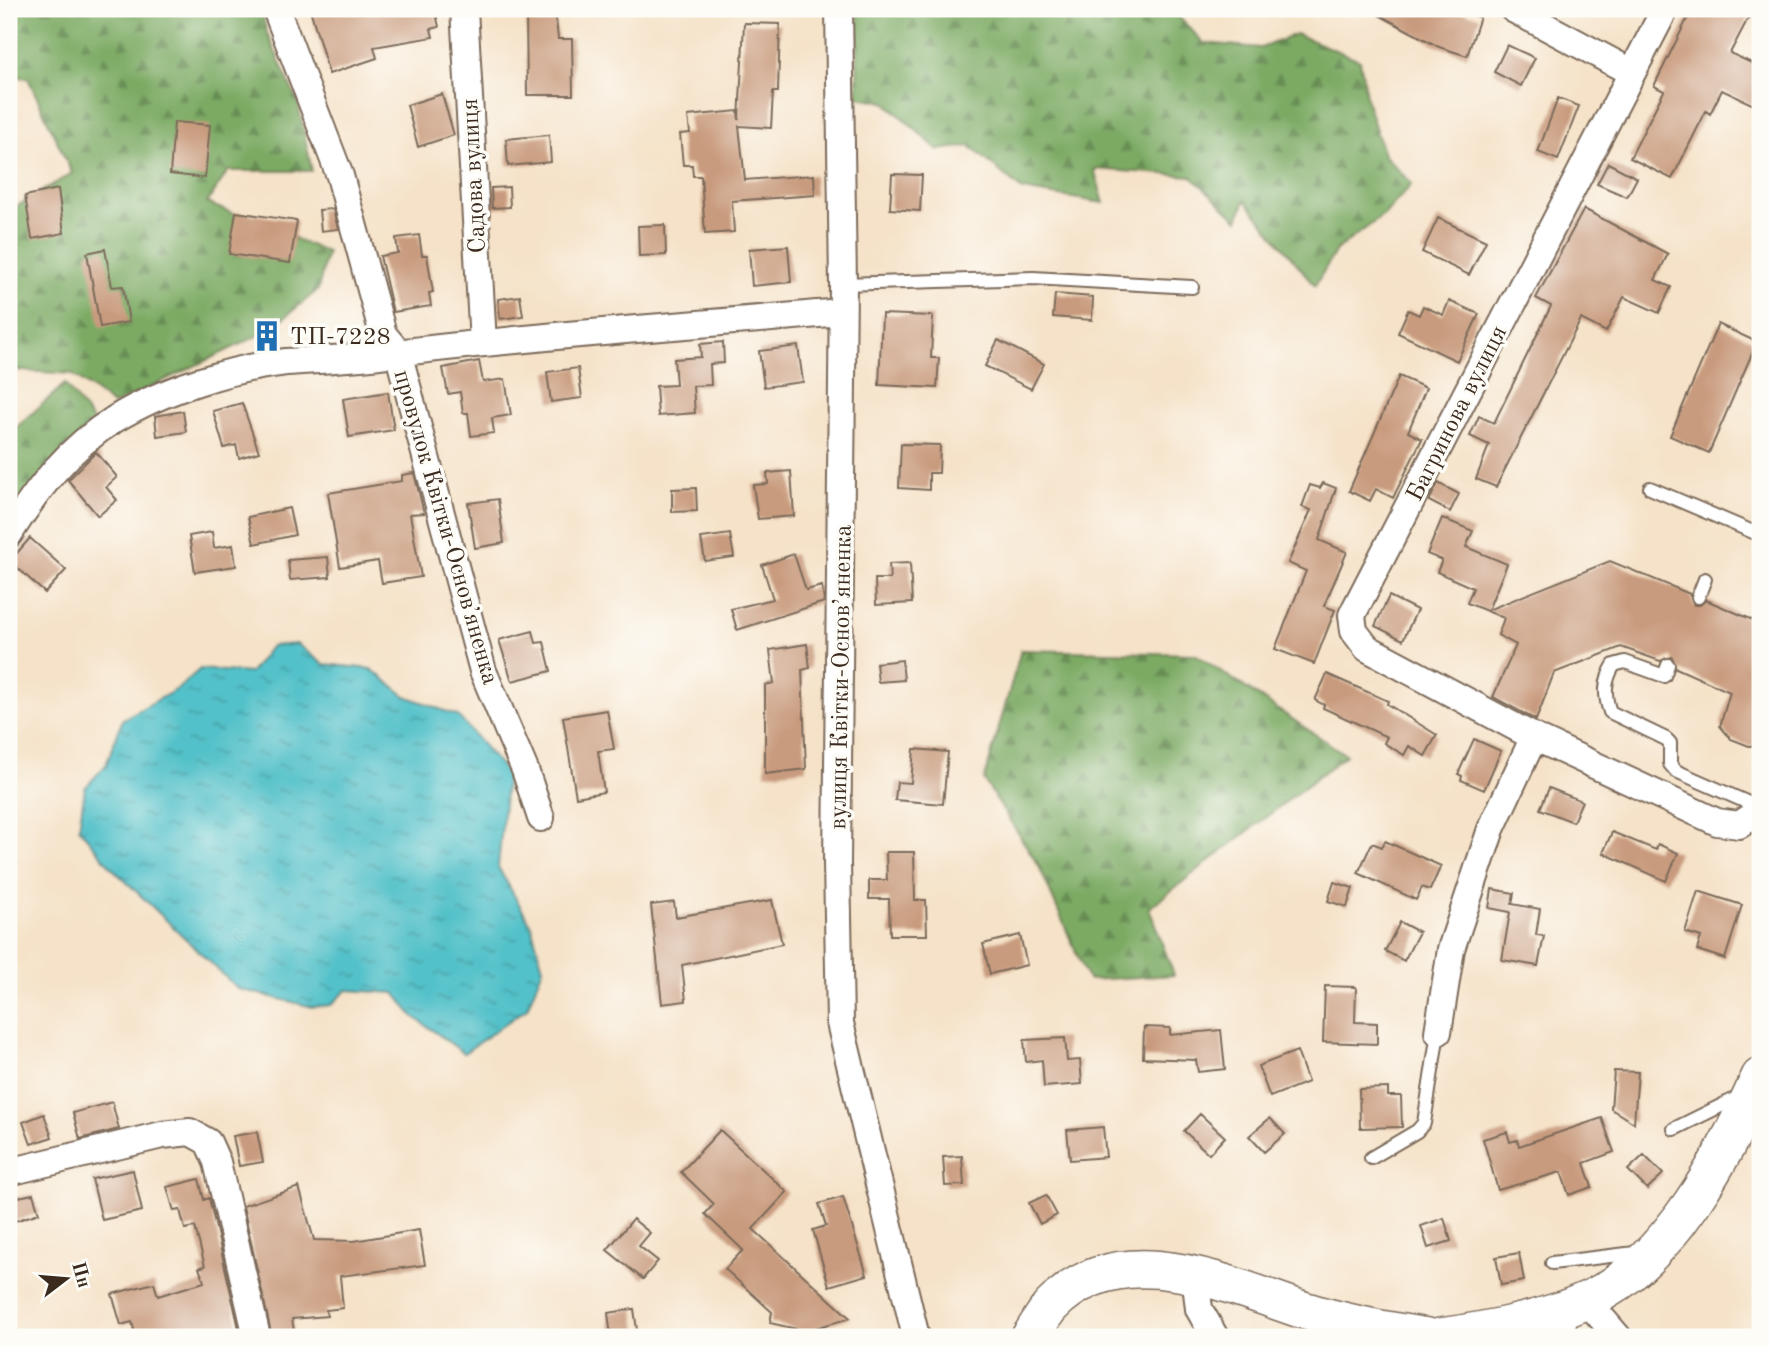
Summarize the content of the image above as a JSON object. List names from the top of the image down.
{
  "streets": {
    "street": [
      "Садова вулиця",
      "Багринова вулиця",
      "провулок Квітки-Основʼяненка",
      "вулиця Квітки-Основ’яненка"
    ]
  },
  "crossings": [
    ["Садова вулиця", "провулок Квітки-Основʼяненка"],
    ["провулок Квітки-Основʼяненка", "вулиця Квітки-Основ’яненка"]
  ],
  "places": {
    "building": ["ТП-7228"]
  },
  "north": "right"
}
